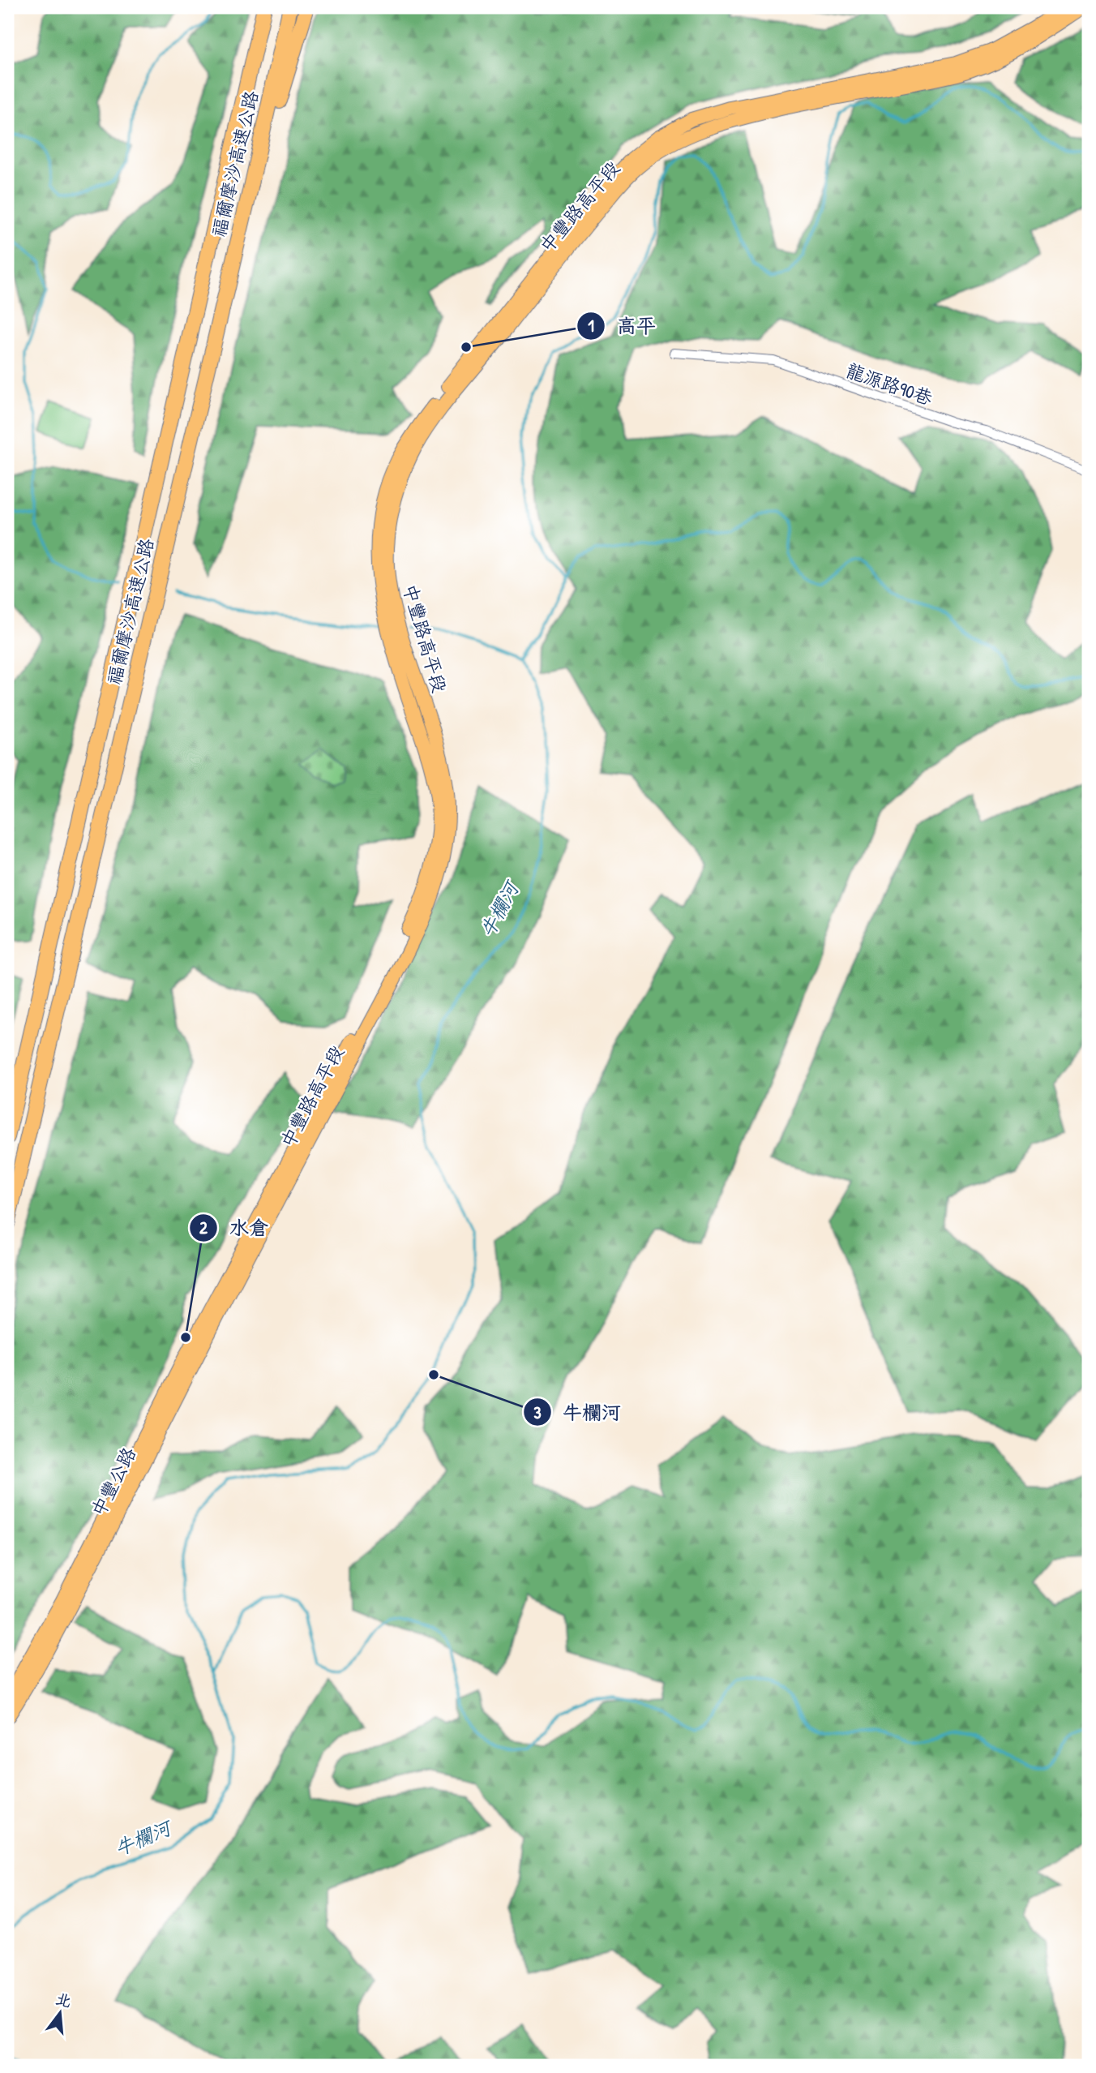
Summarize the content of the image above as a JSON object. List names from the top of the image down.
{
  "streets": {
    "highway": ["福爾摩沙高速公路"],
    "main road": ["中豐路高平段", "中豐公路"],
    "street": ["龍源路90巷"]
  },
  "crossings": [
    ["中豐路高平段", "中豐公路"]
  ],
  "water": ["牛欄河"],
  "places": ["高平", "水倉", "牛欄河"],
  "north": "top"
}
